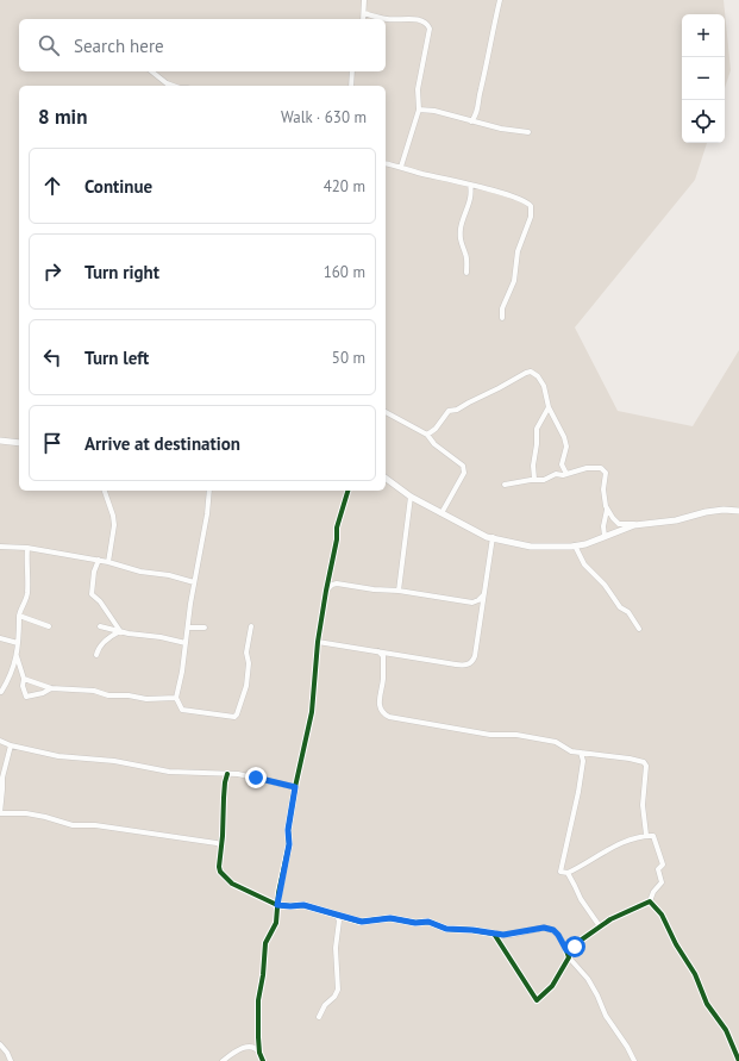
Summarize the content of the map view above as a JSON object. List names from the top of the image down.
{
  "page": {
    "map_buttons": ["+", "−"],
    "search": "Search here",
    "heading": ["8 min", "Walk · 630 m"],
    "list": [
      ["Continue", "420 m"],
      ["Turn right", "160 m"],
      ["Turn left", "50 m"],
      "Arrive at destination"
    ]
  }
}
